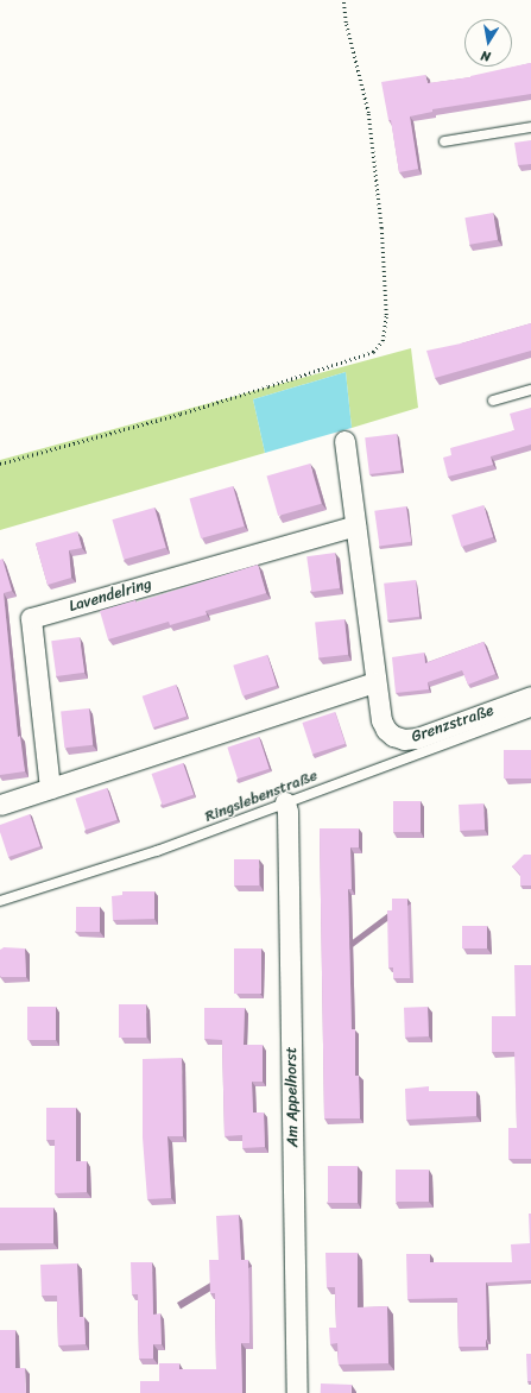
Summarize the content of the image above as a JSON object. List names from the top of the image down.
{
  "streets": {
    "street": ["Lavendelring", "Grenzstraße", "Am Appelhorst"],
    "lane": ["Ringslebenstraße"]
  },
  "crossings": [
    ["Ringslebenstraße", "Am Appelhorst"]
  ],
  "north": "bottom"
}
